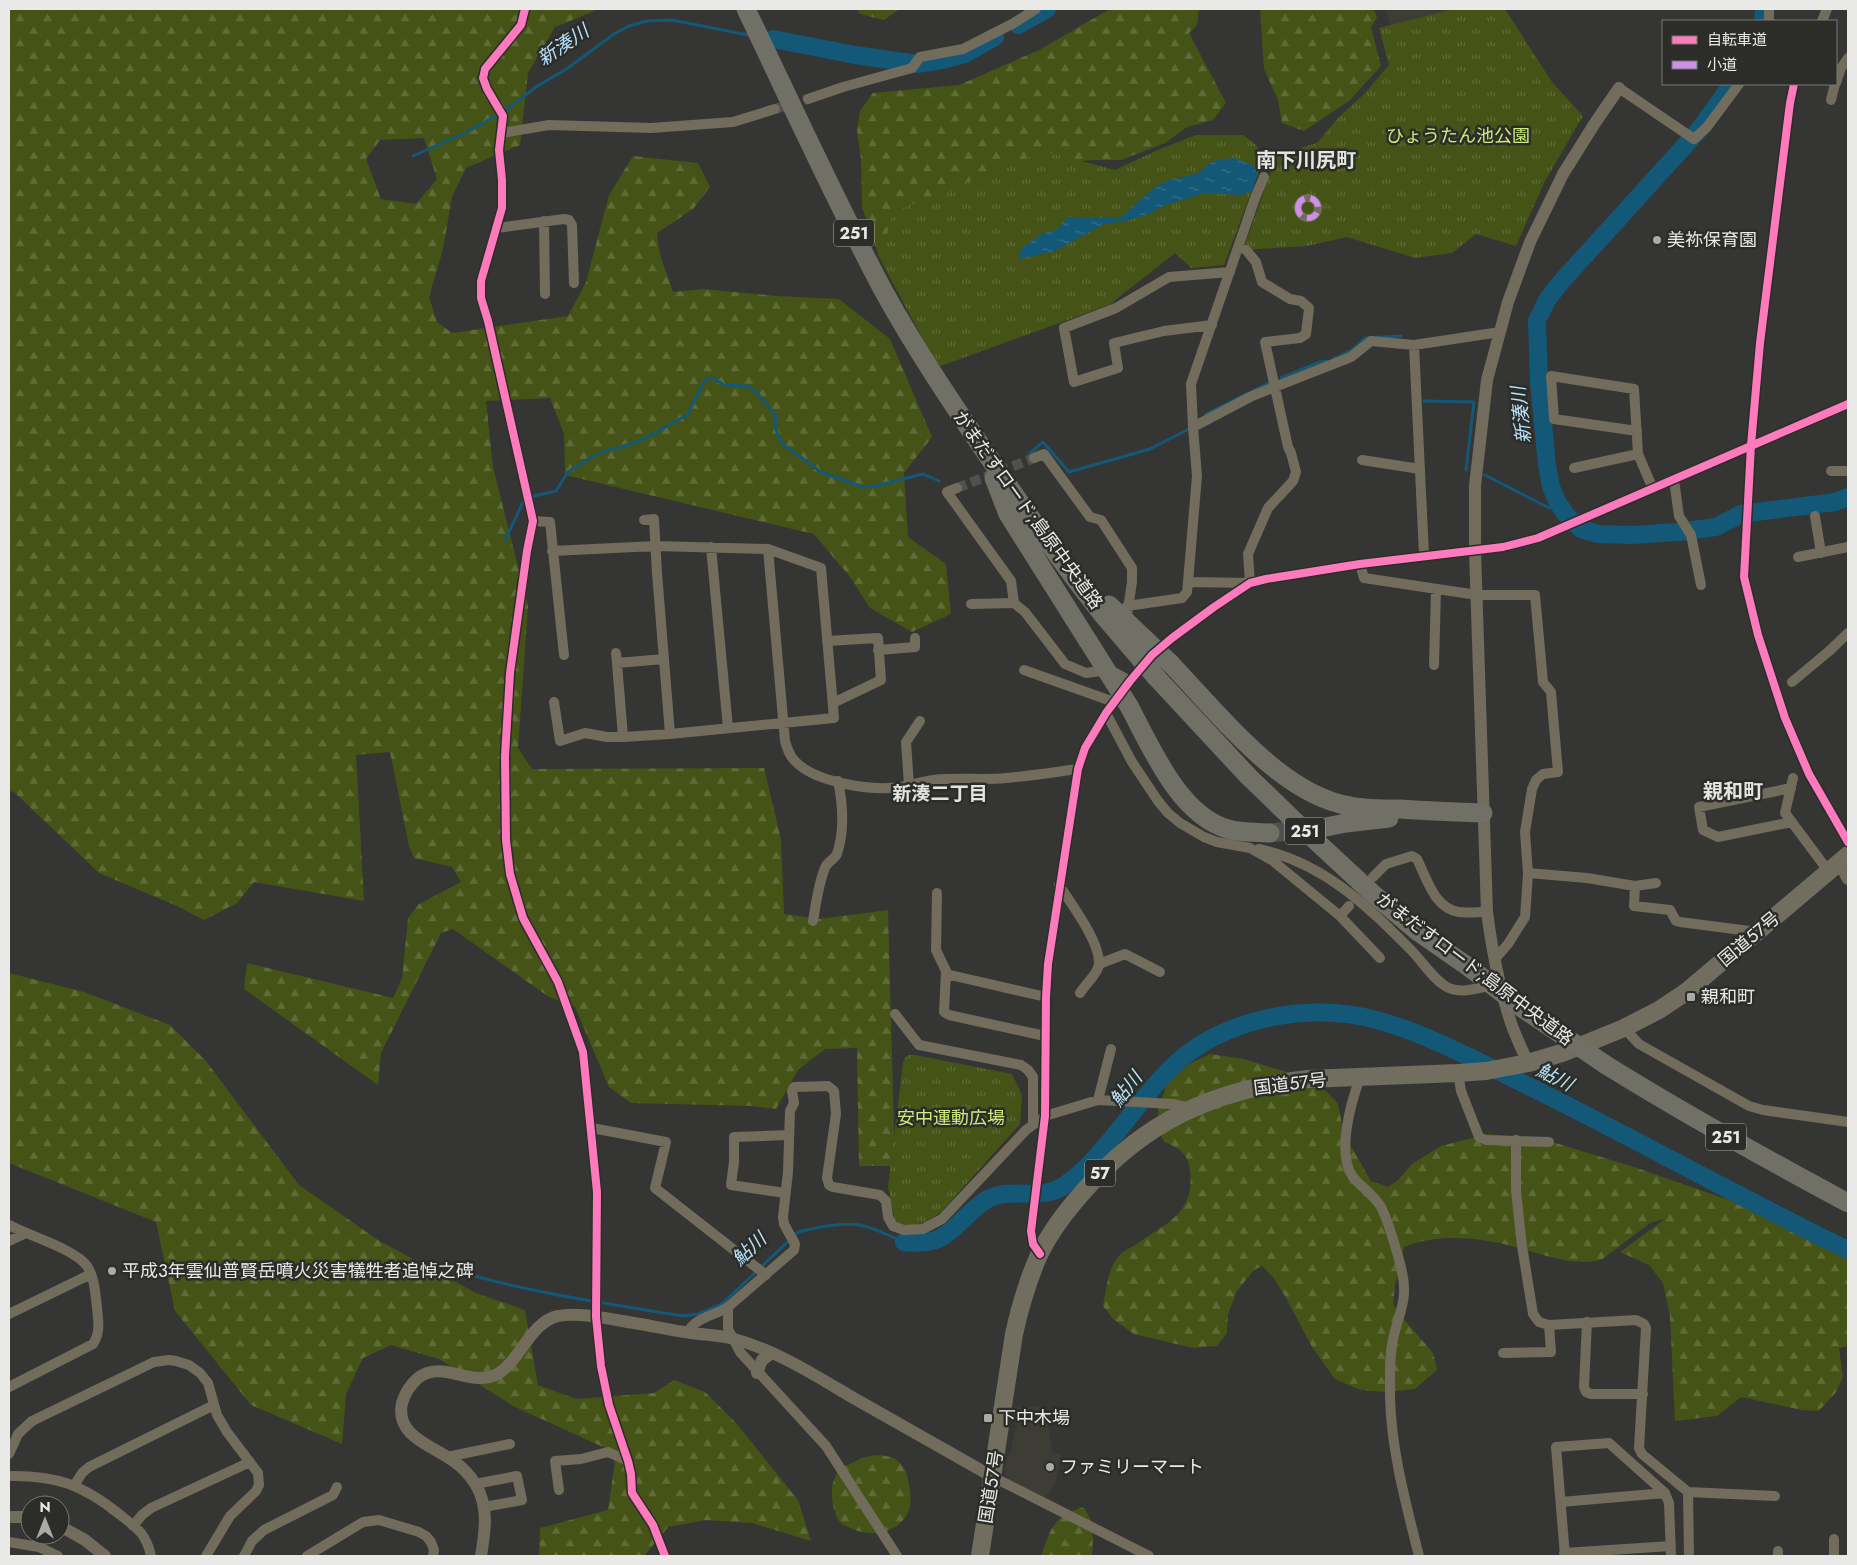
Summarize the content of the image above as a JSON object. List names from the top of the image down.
{
  "streets": {
    "highway": [
      "251",
      "がまだすロード;島原中央道路",
      "国道57号",
      "57"
    ]
  },
  "districts": ["南下川尻町", "親和町", "新湊二丁目"],
  "water": ["新湊川", "鮎川"],
  "parks": ["ひょうたん池公園", "安中運動広場"],
  "places": {
    "other": ["美祢保育園", "平成3年雲仙普賢岳噴火災害犠牲者追悼之碑", "ファミリーマート"],
    "transit": ["親和町", "下中木場"]
  },
  "legend": ["自転車道", "小道"],
  "north": "top"
}
